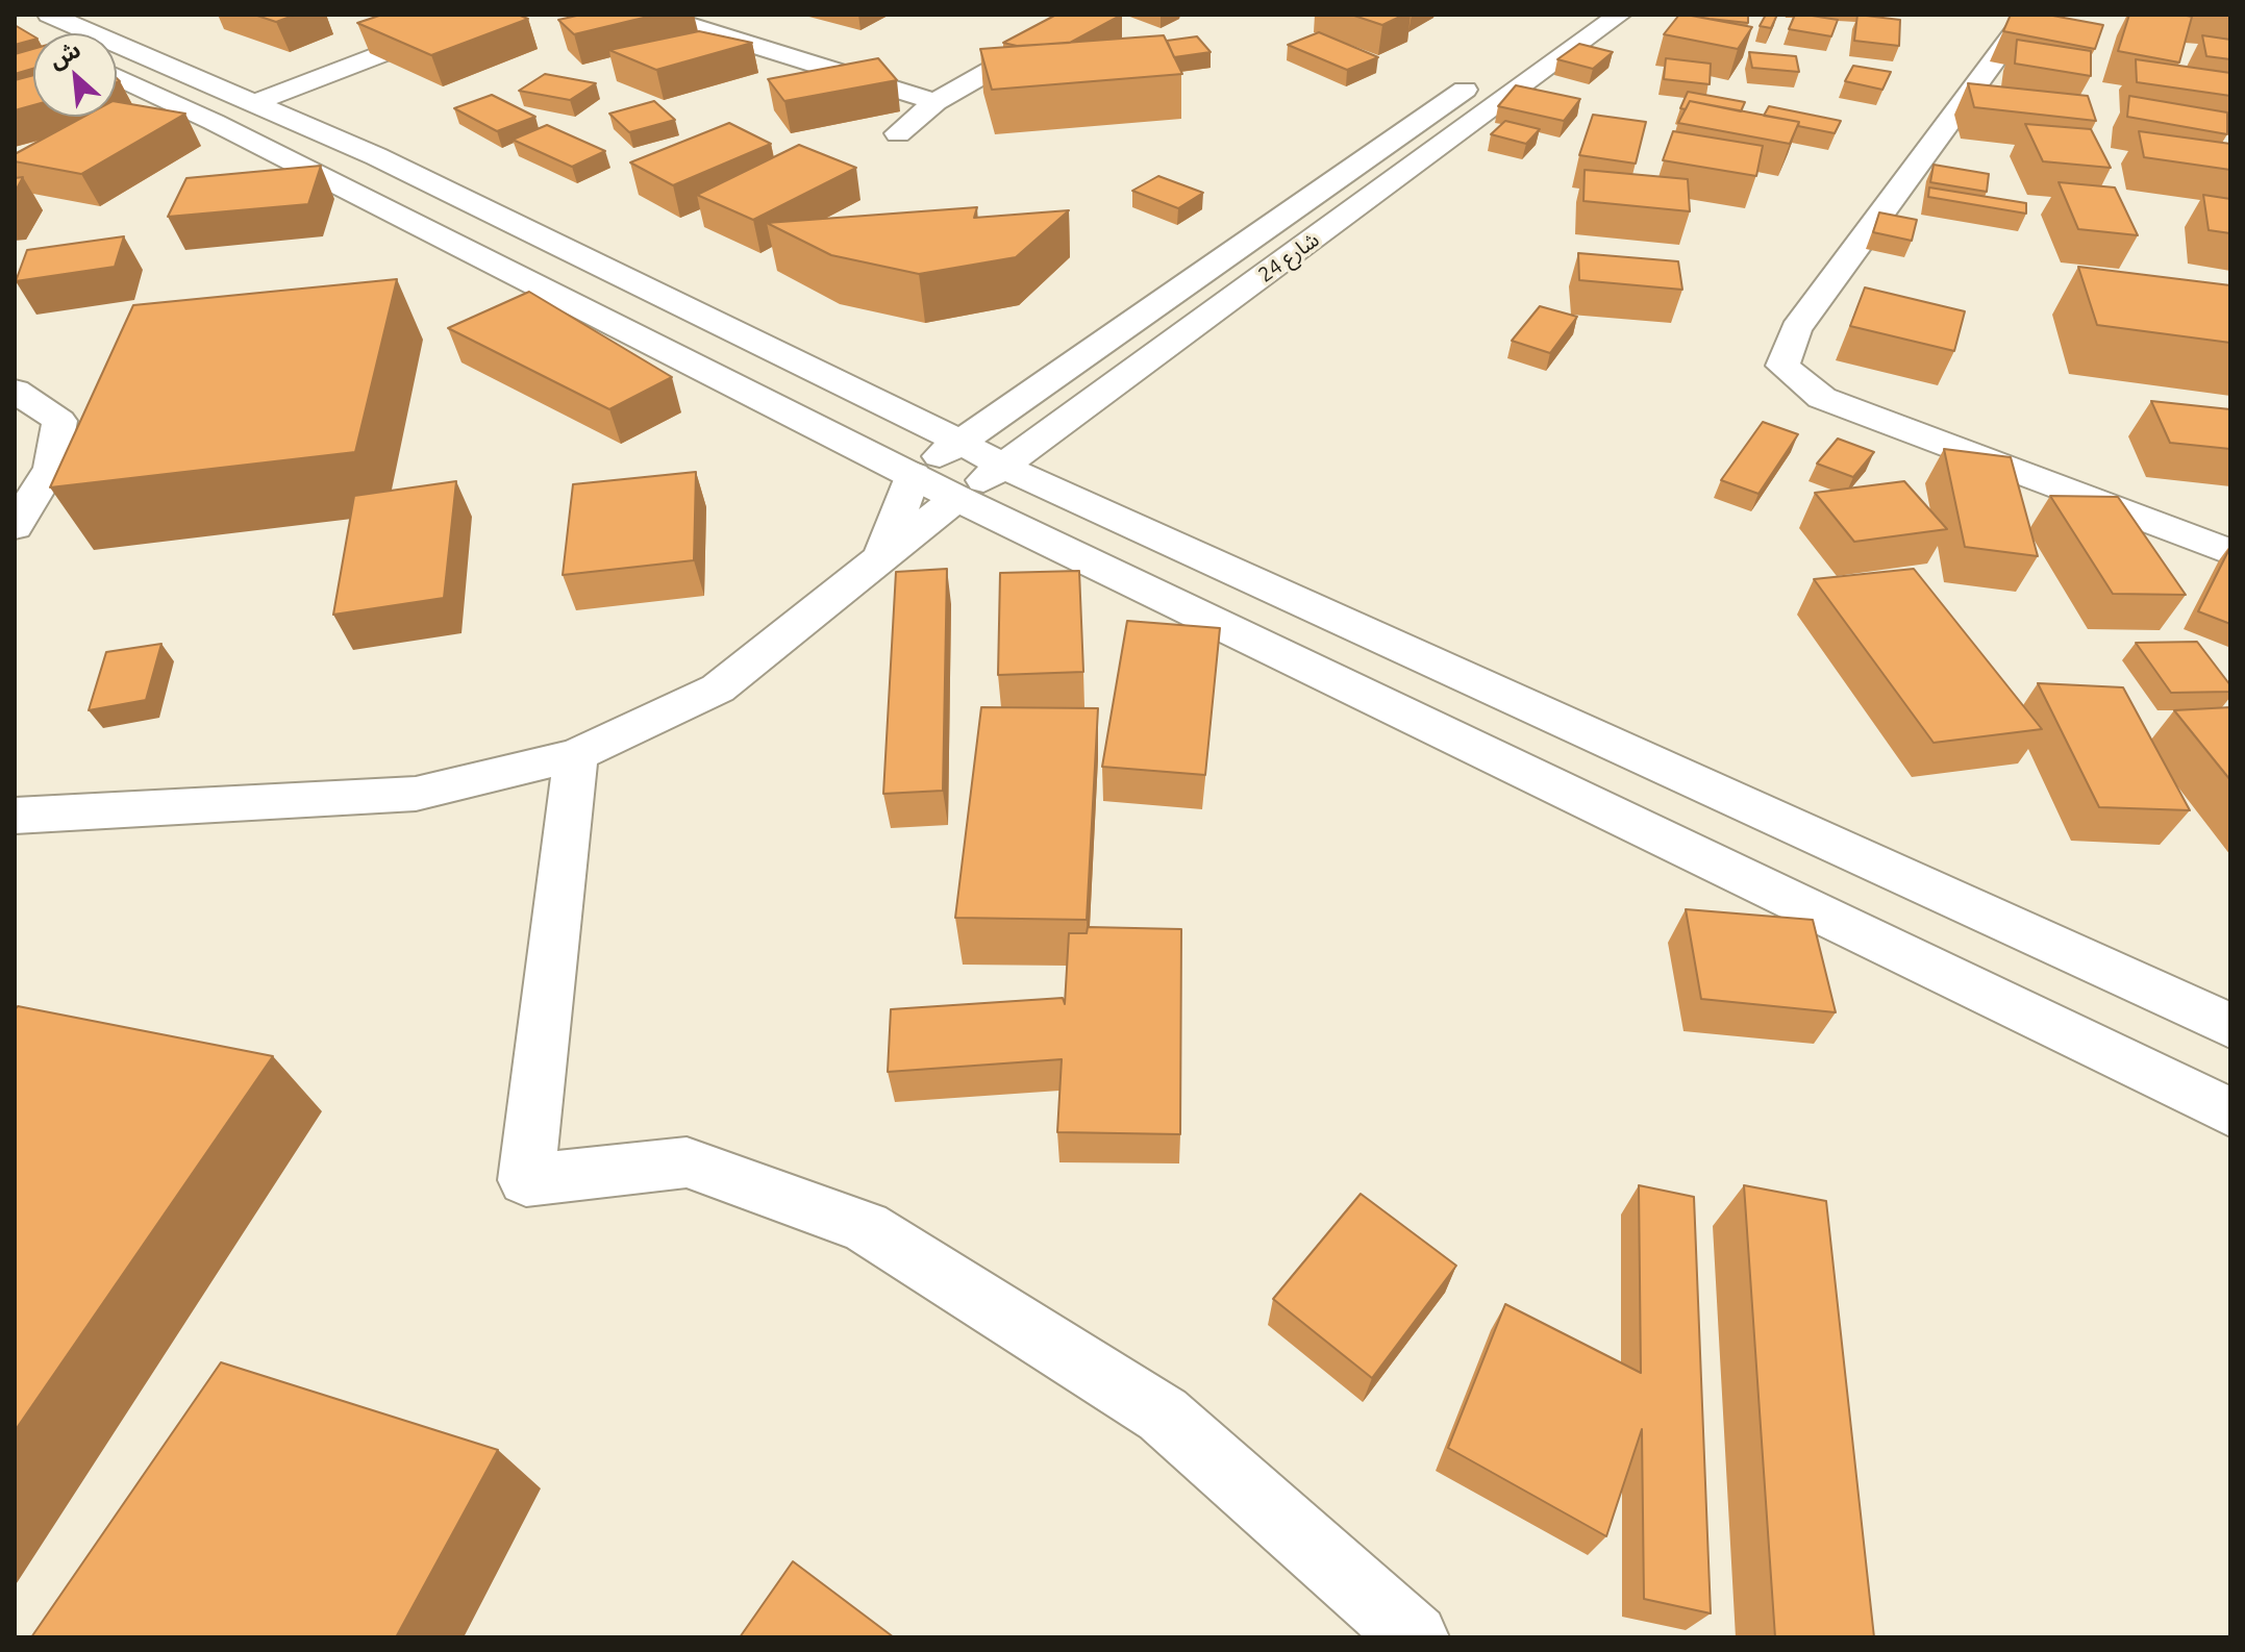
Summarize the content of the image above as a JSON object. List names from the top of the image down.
{
  "streets": {
    "street": ["شارع 24"]
  },
  "north": "top left"
}
